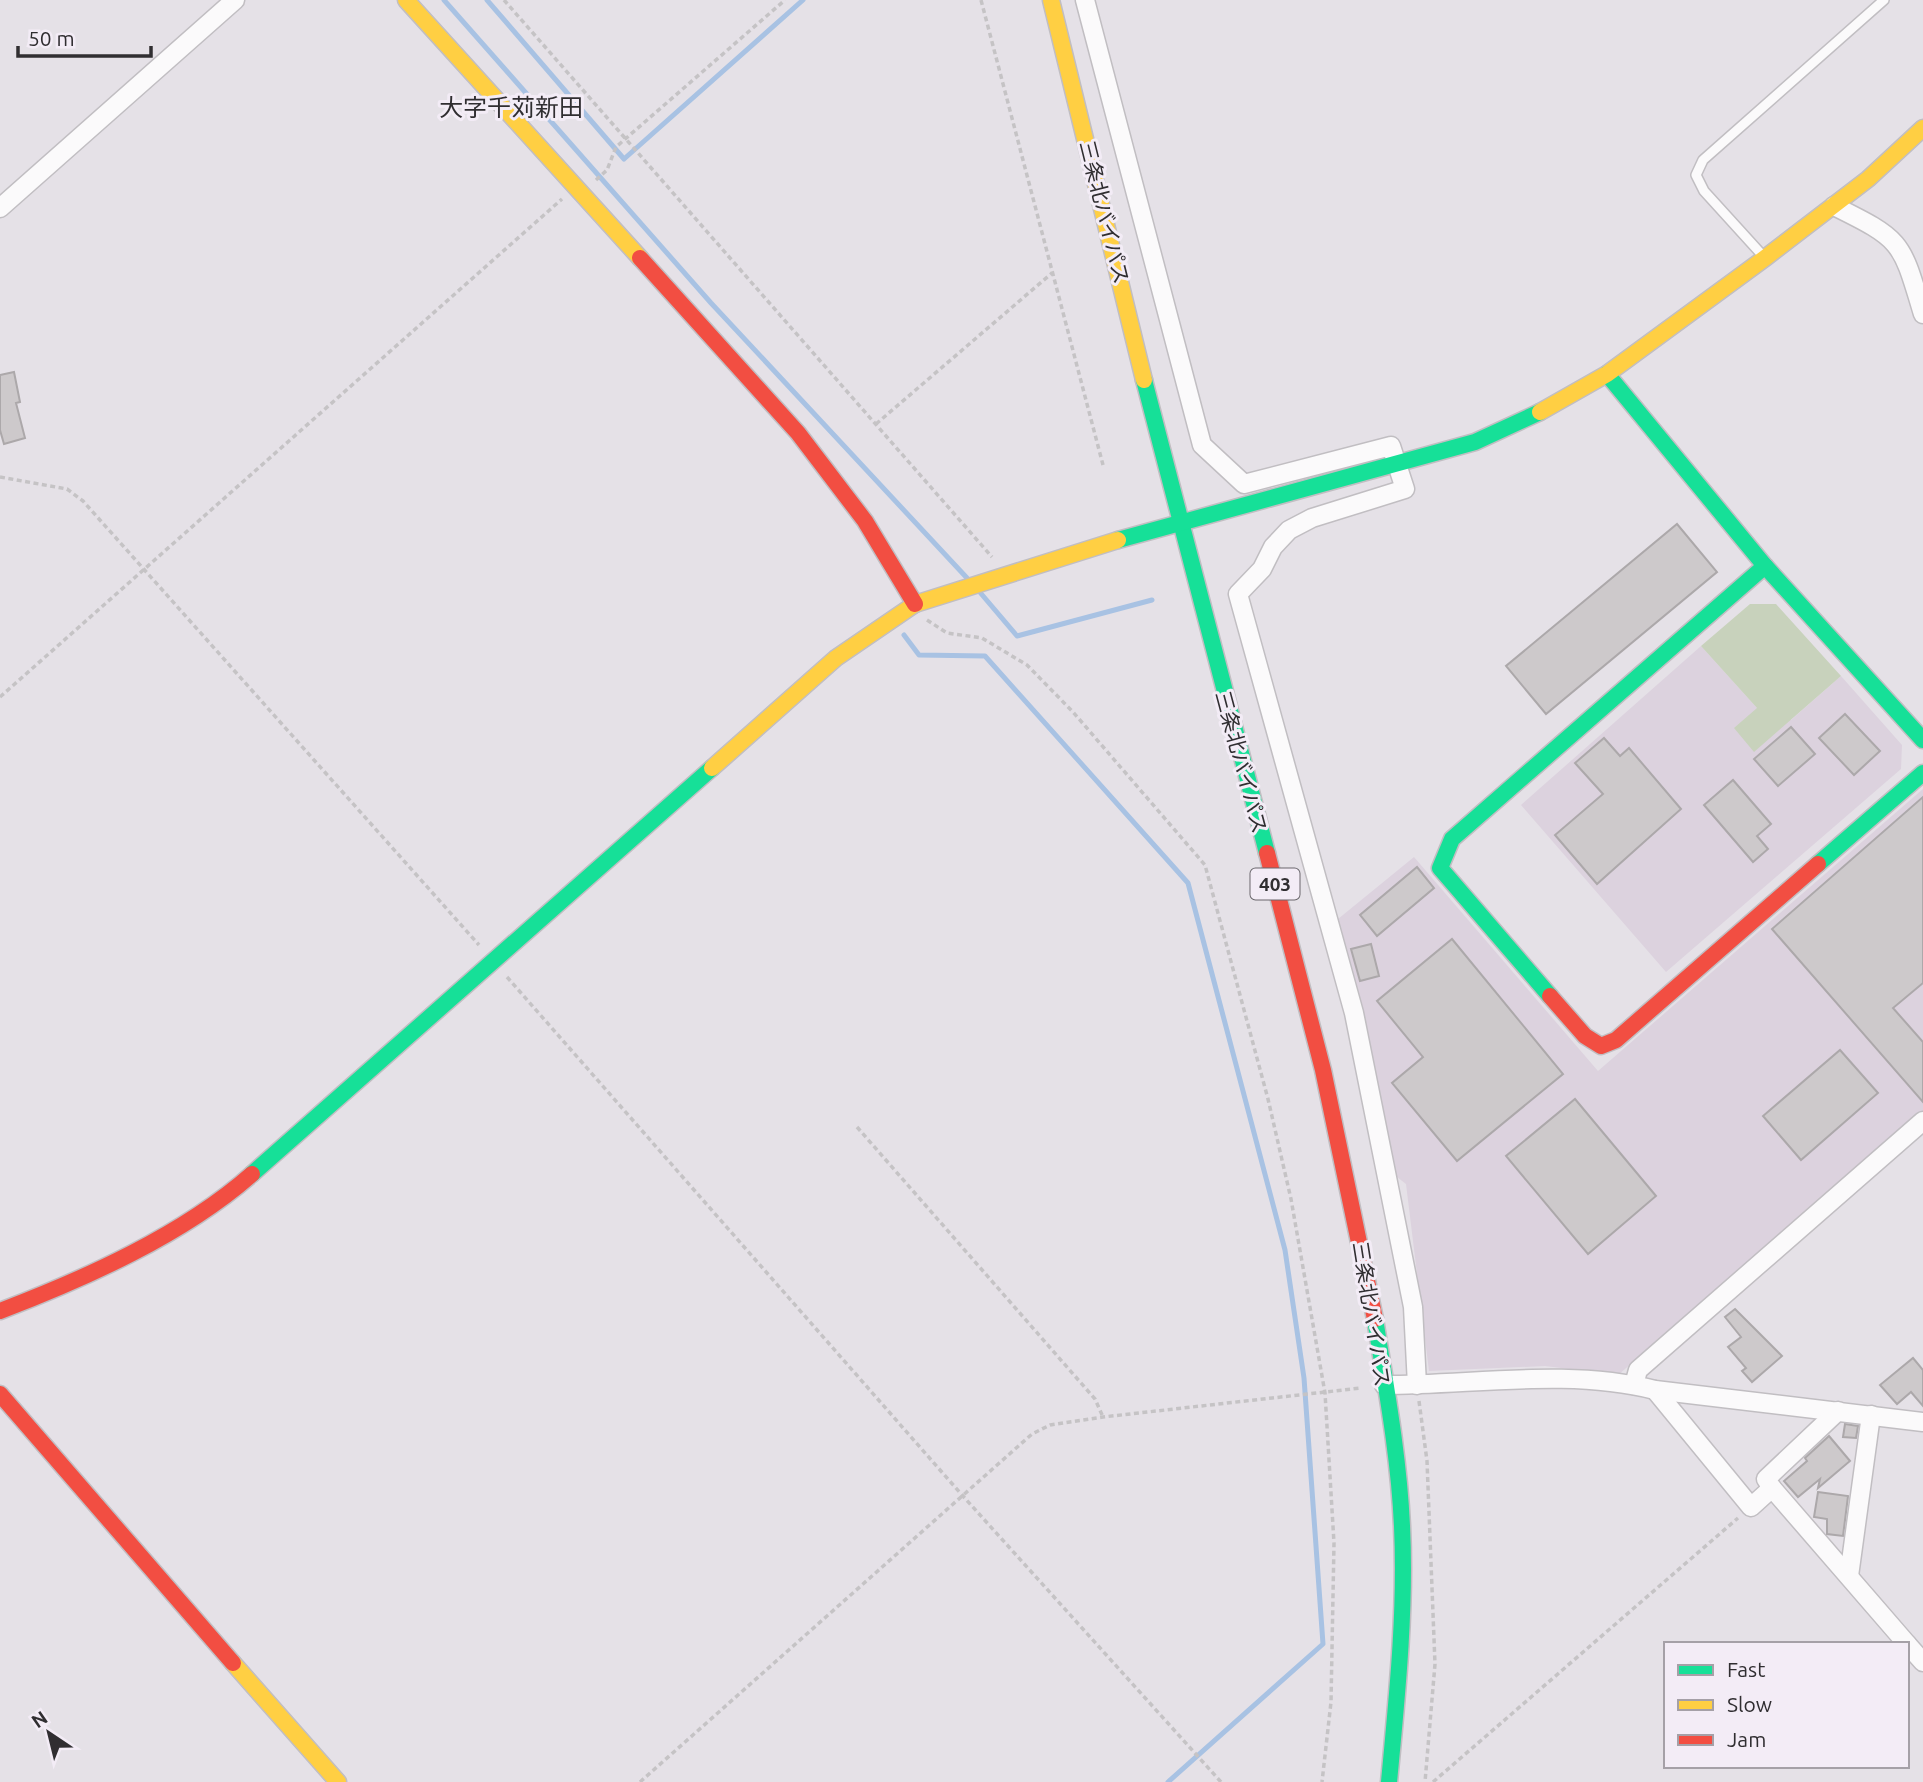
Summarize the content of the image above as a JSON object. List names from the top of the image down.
{
  "streets": {
    "main road": ["三条北バイパス", "403"]
  },
  "districts": ["大字千苅新田"],
  "legend": ["Fast", "Slow", "Jam"],
  "scale_bar": "50 m",
  "north": "top left"
}
